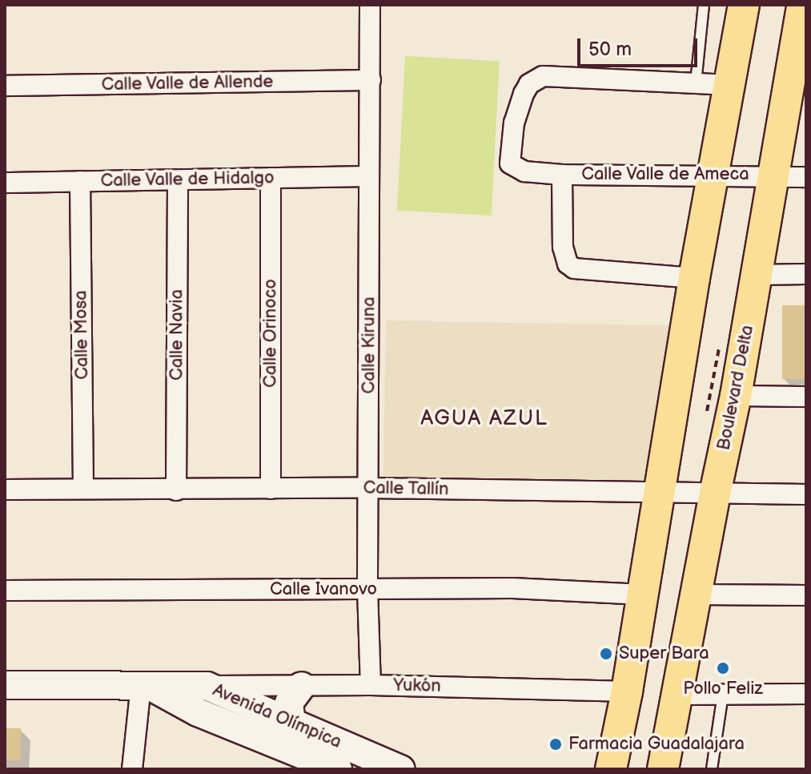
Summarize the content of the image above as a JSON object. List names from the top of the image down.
{
  "streets": {
    "main road": ["Boulevard Delta"],
    "street": [
      "Calle Valle de Allende",
      "Calle Valle de Ameca",
      "Calle Valle de Hidalgo",
      "Calle Orinoco",
      "Calle Mosa",
      "Calle Navia",
      "Calle Kiruna",
      "Calle Tallín",
      "Calle Ivanovo",
      "Yukón",
      "Avenida Olímpica"
    ]
  },
  "crossings": [
    ["Calle Valle de Allende", "Calle Kiruna"],
    ["Calle Valle de Ameca", "Boulevard Delta"],
    ["Calle Valle de Hidalgo", "Calle Orinoco"],
    ["Calle Valle de Hidalgo", "Calle Mosa"],
    ["Calle Valle de Hidalgo", "Calle Navia"],
    ["Calle Valle de Hidalgo", "Calle Kiruna"],
    ["Calle Orinoco", "Calle Tallín"],
    ["Calle Mosa", "Calle Tallín"],
    ["Calle Navia", "Calle Tallín"],
    ["Calle Kiruna", "Calle Tallín"],
    ["Calle Kiruna", "Calle Ivanovo"],
    ["Calle Kiruna", "Yukón"],
    ["Boulevard Delta", "Calle Tallín"],
    ["Yukón", "Avenida Olímpica"]
  ],
  "districts": ["AGUA AZUL"],
  "places": ["Super Bara", "Pollo Feliz", "Farmacia Guadalajara"],
  "scale_bar": "50 m"
}
